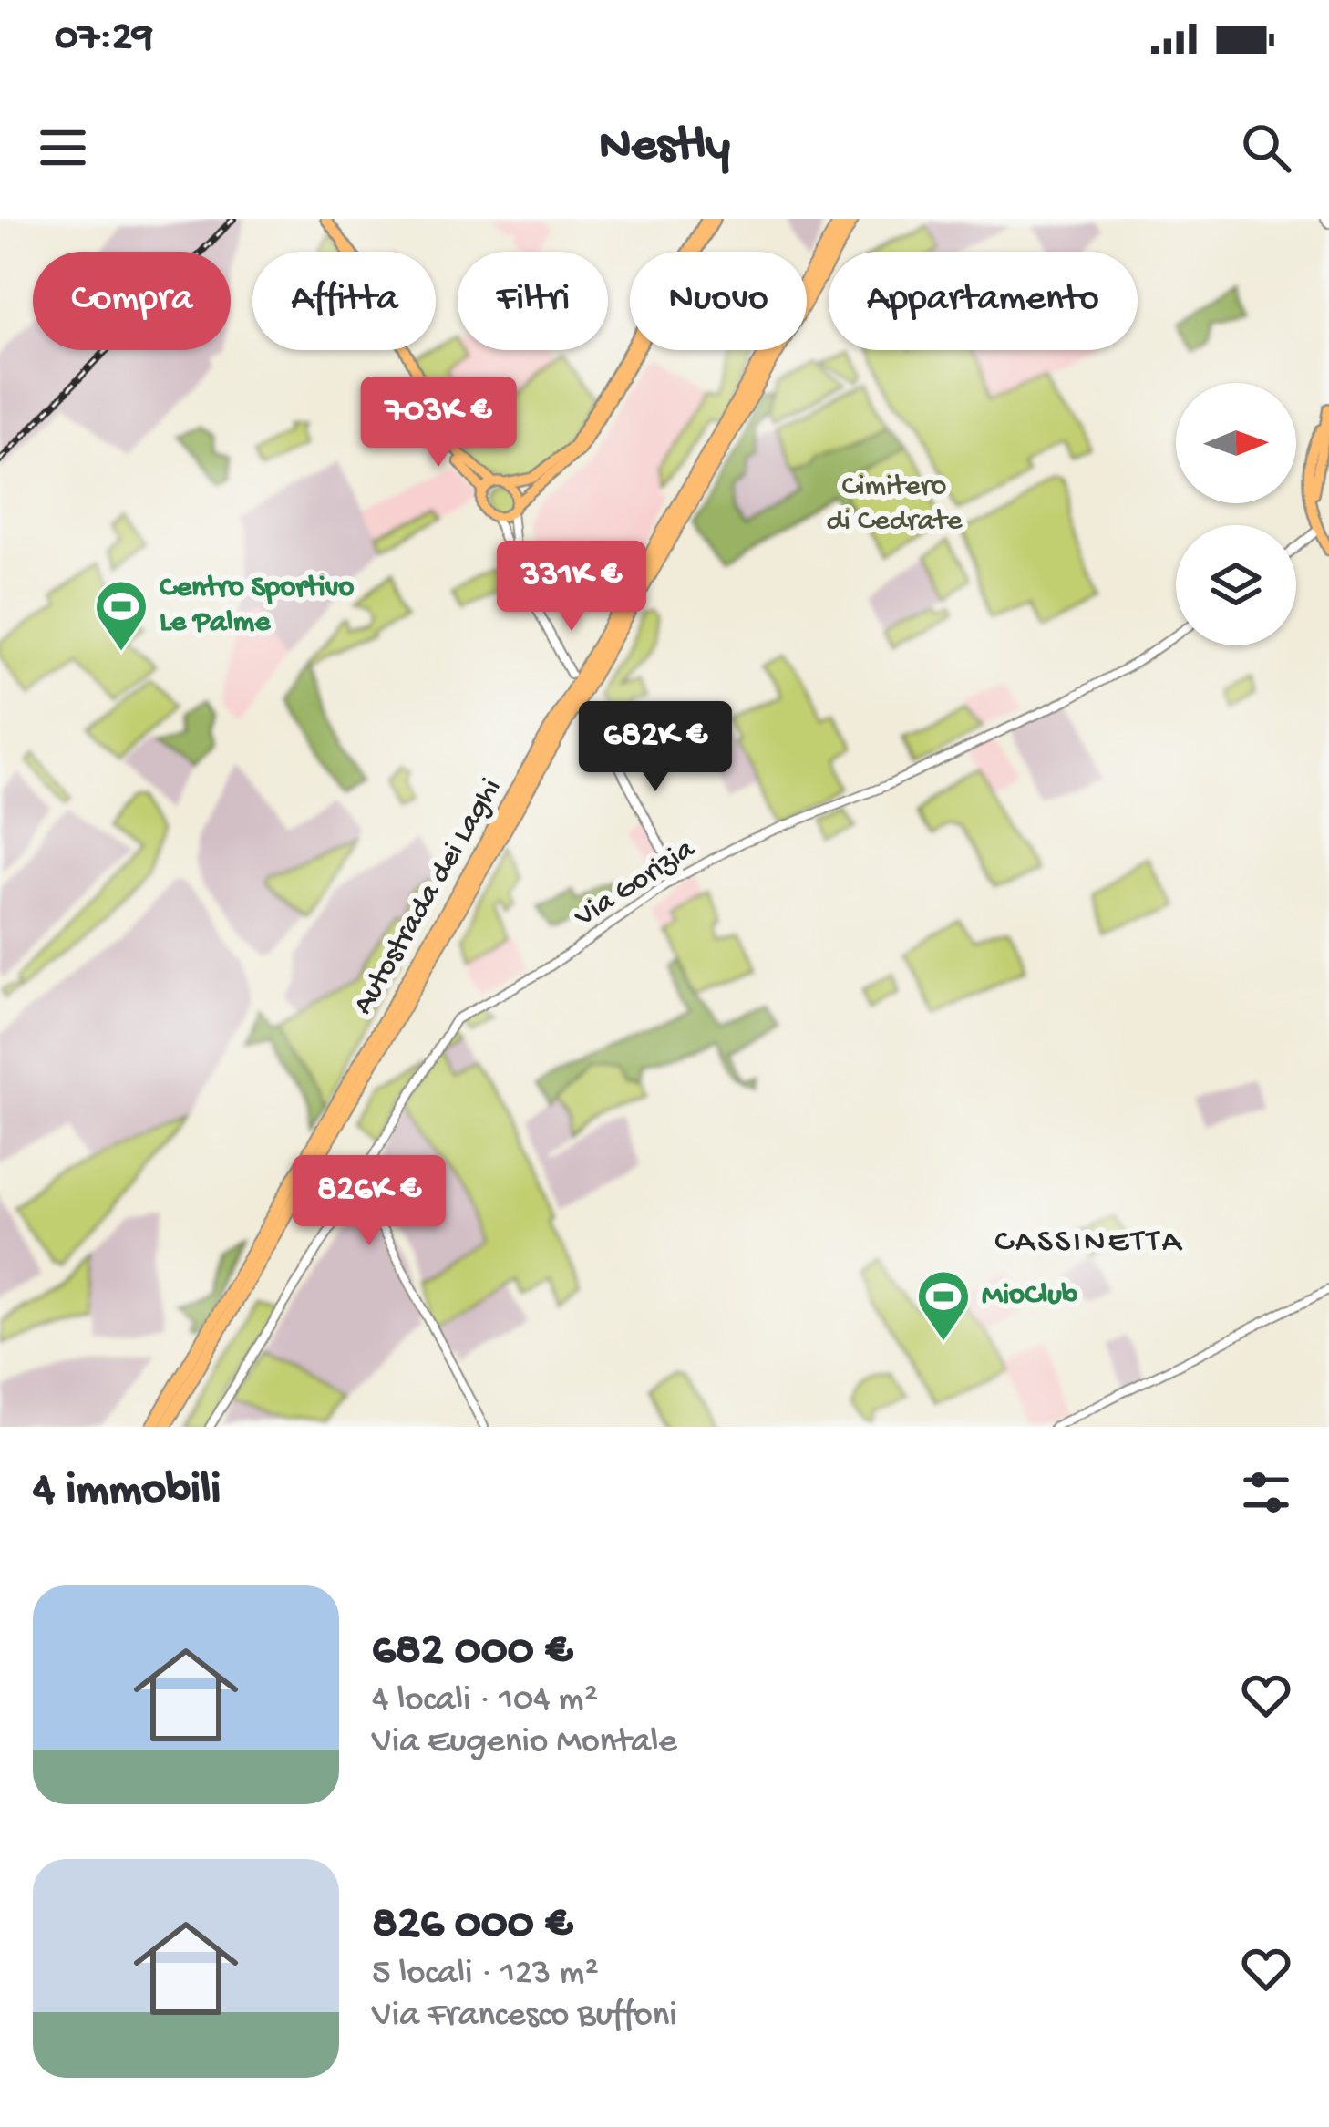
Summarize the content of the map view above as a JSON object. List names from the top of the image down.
{
  "streets": {
    "highway": ["Autostrada dei Laghi"],
    "street": ["Via Gorizia"]
  },
  "districts": ["CASSINETTA"],
  "parks": ["Cimitero di Cedrate"],
  "places": {
    "sports": ["Centro Sportivo Le Palme", "MioClub"]
  },
  "north": "right",
  "page": {
    "status": "07:29",
    "header": "Nestly",
    "chip": [
      "Compra",
      "Affitta",
      "Filtri",
      "Nuovo",
      "Appartamento"
    ],
    "price": [
      "703K €",
      "331K €",
      "682K €",
      "826K €"
    ],
    "heading": "4 immobili",
    "list": [
      {
        "name": "682 000 €",
        "note": "4 locali · 104 m² · Via Eugenio Montale"
      },
      {
        "name": "826 000 €",
        "note": "5 locali · 123 m² · Via Francesco Buffoni"
      }
    ]
  }
}
